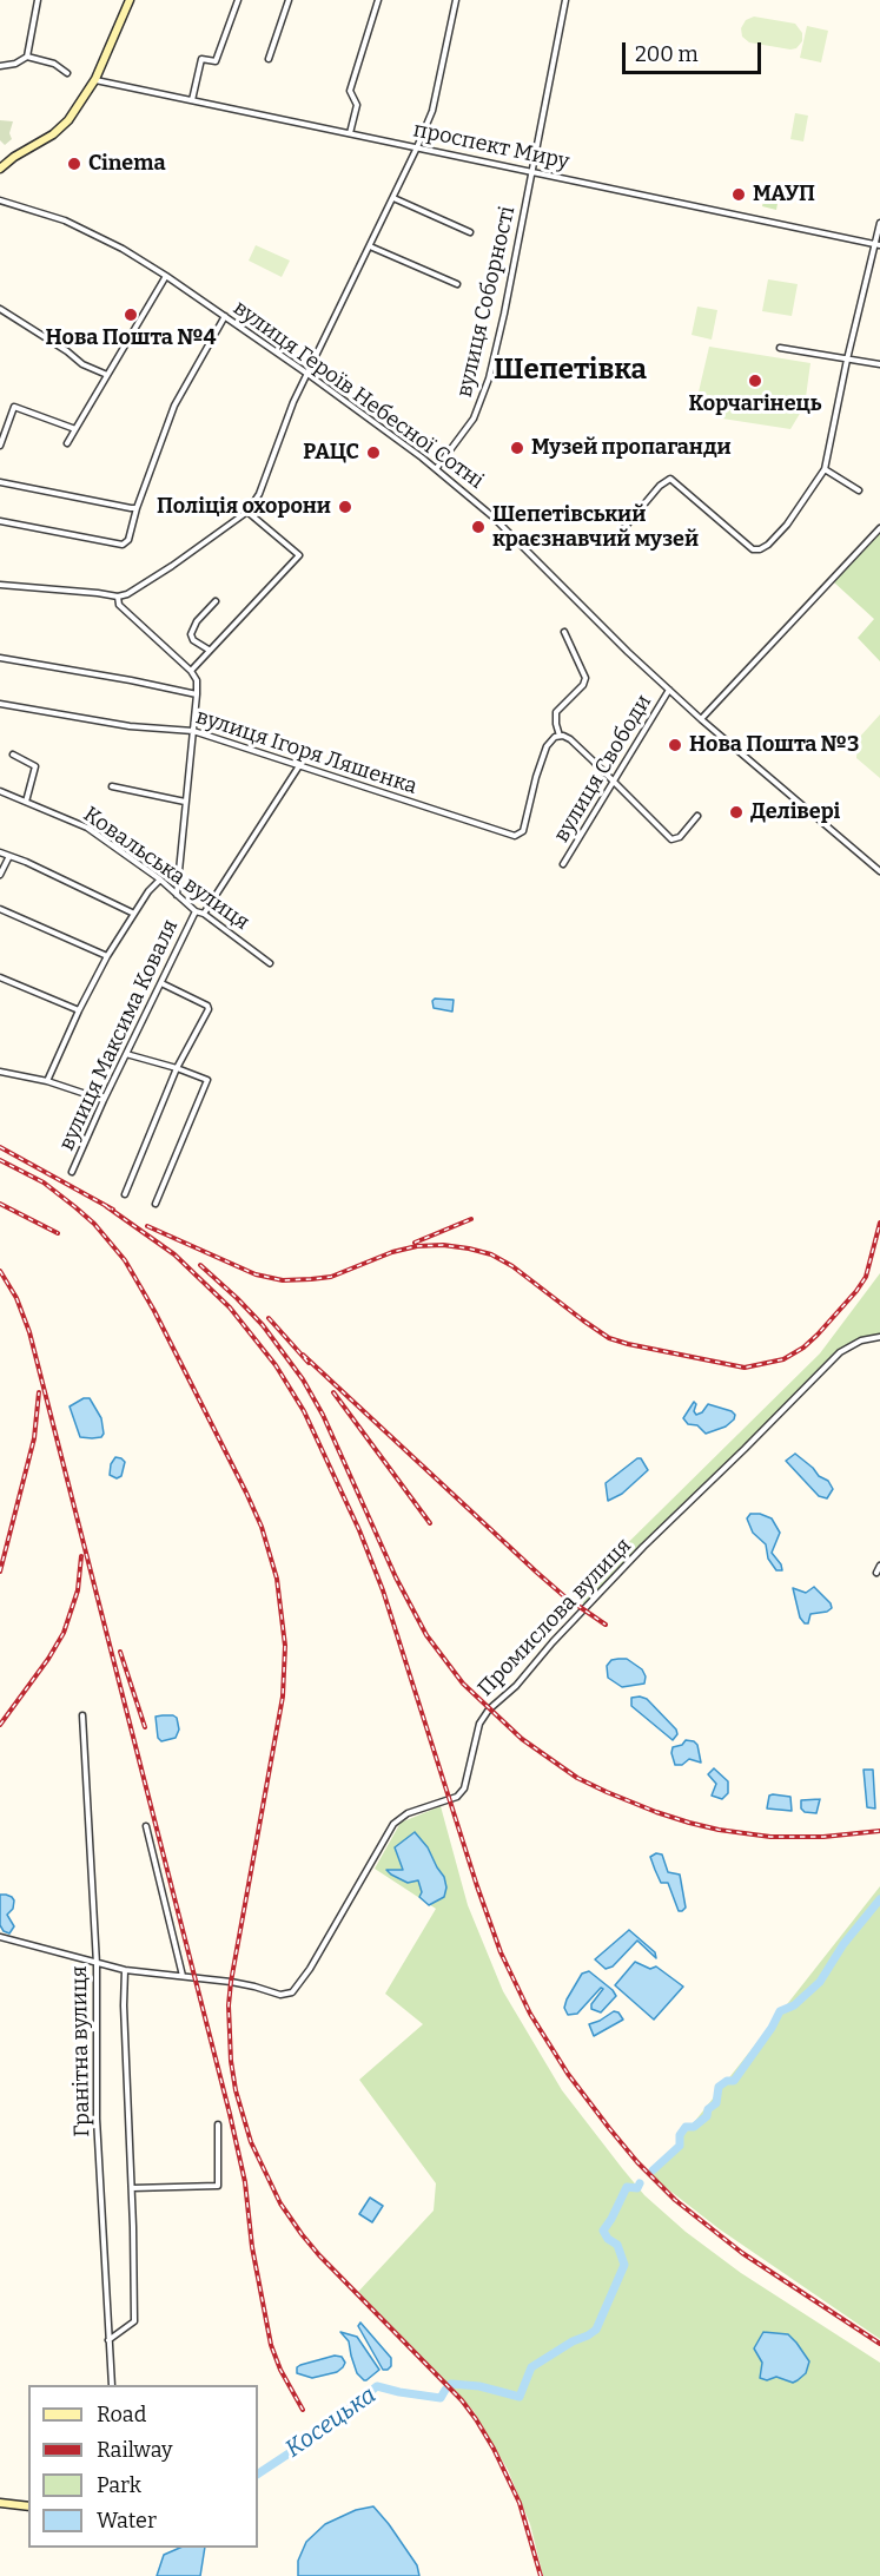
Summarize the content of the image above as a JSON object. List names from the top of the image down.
{
  "streets": {
    "street": [
      "проспект Миру",
      "вулиця Соборності",
      "вулиця Героїв Небесної Сотні",
      "вулиця Ігоря Ляшенка",
      "вулиця Свободи",
      "Ковальська вулиця",
      "вулиця Максима Коваля",
      "Промислова вулиця",
      "Гранітна вулиця"
    ]
  },
  "crossings": [
    ["проспект Миру", "вулиця Соборності"],
    ["вулиця Соборності", "вулиця Героїв Небесної Сотні"],
    ["вулиця Героїв Небесної Сотні", "вулиця Свободи"],
    ["вулиця Ігоря Ляшенка", "вулиця Максима Коваля"],
    ["Ковальська вулиця", "вулиця Максима Коваля"],
    ["Промислова вулиця", "Гранітна вулиця"]
  ],
  "districts": ["Шепетівка"],
  "water": ["Косецька"],
  "places": [
    "Cinema",
    "МАУП",
    "Нова Пошта №4",
    "Корчагінець",
    "Музей пропаганди",
    "РАЦС",
    "Поліція охорони",
    "Шепетівський краєзнавчий музей",
    "Нова Пошта №3",
    "Делівері"
  ],
  "legend": [
    "Road",
    "Railway",
    "Park",
    "Water"
  ],
  "scale_bar": "200 m"
}
